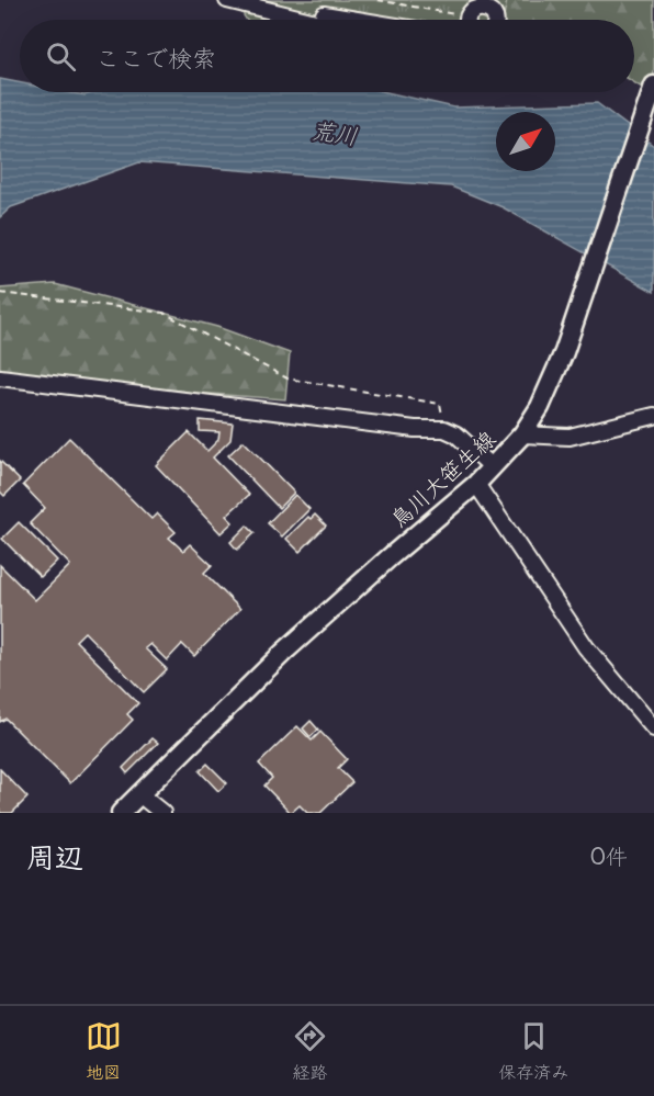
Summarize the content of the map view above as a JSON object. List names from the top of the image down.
{
  "streets": {
    "street": ["鳥川大笹生線"]
  },
  "water": ["荒川"],
  "north": "top right",
  "page": {
    "search": "ここで検索",
    "heading": ["周辺", "0件"],
    "nav": ["地図", "経路", "保存済み"]
  }
}
